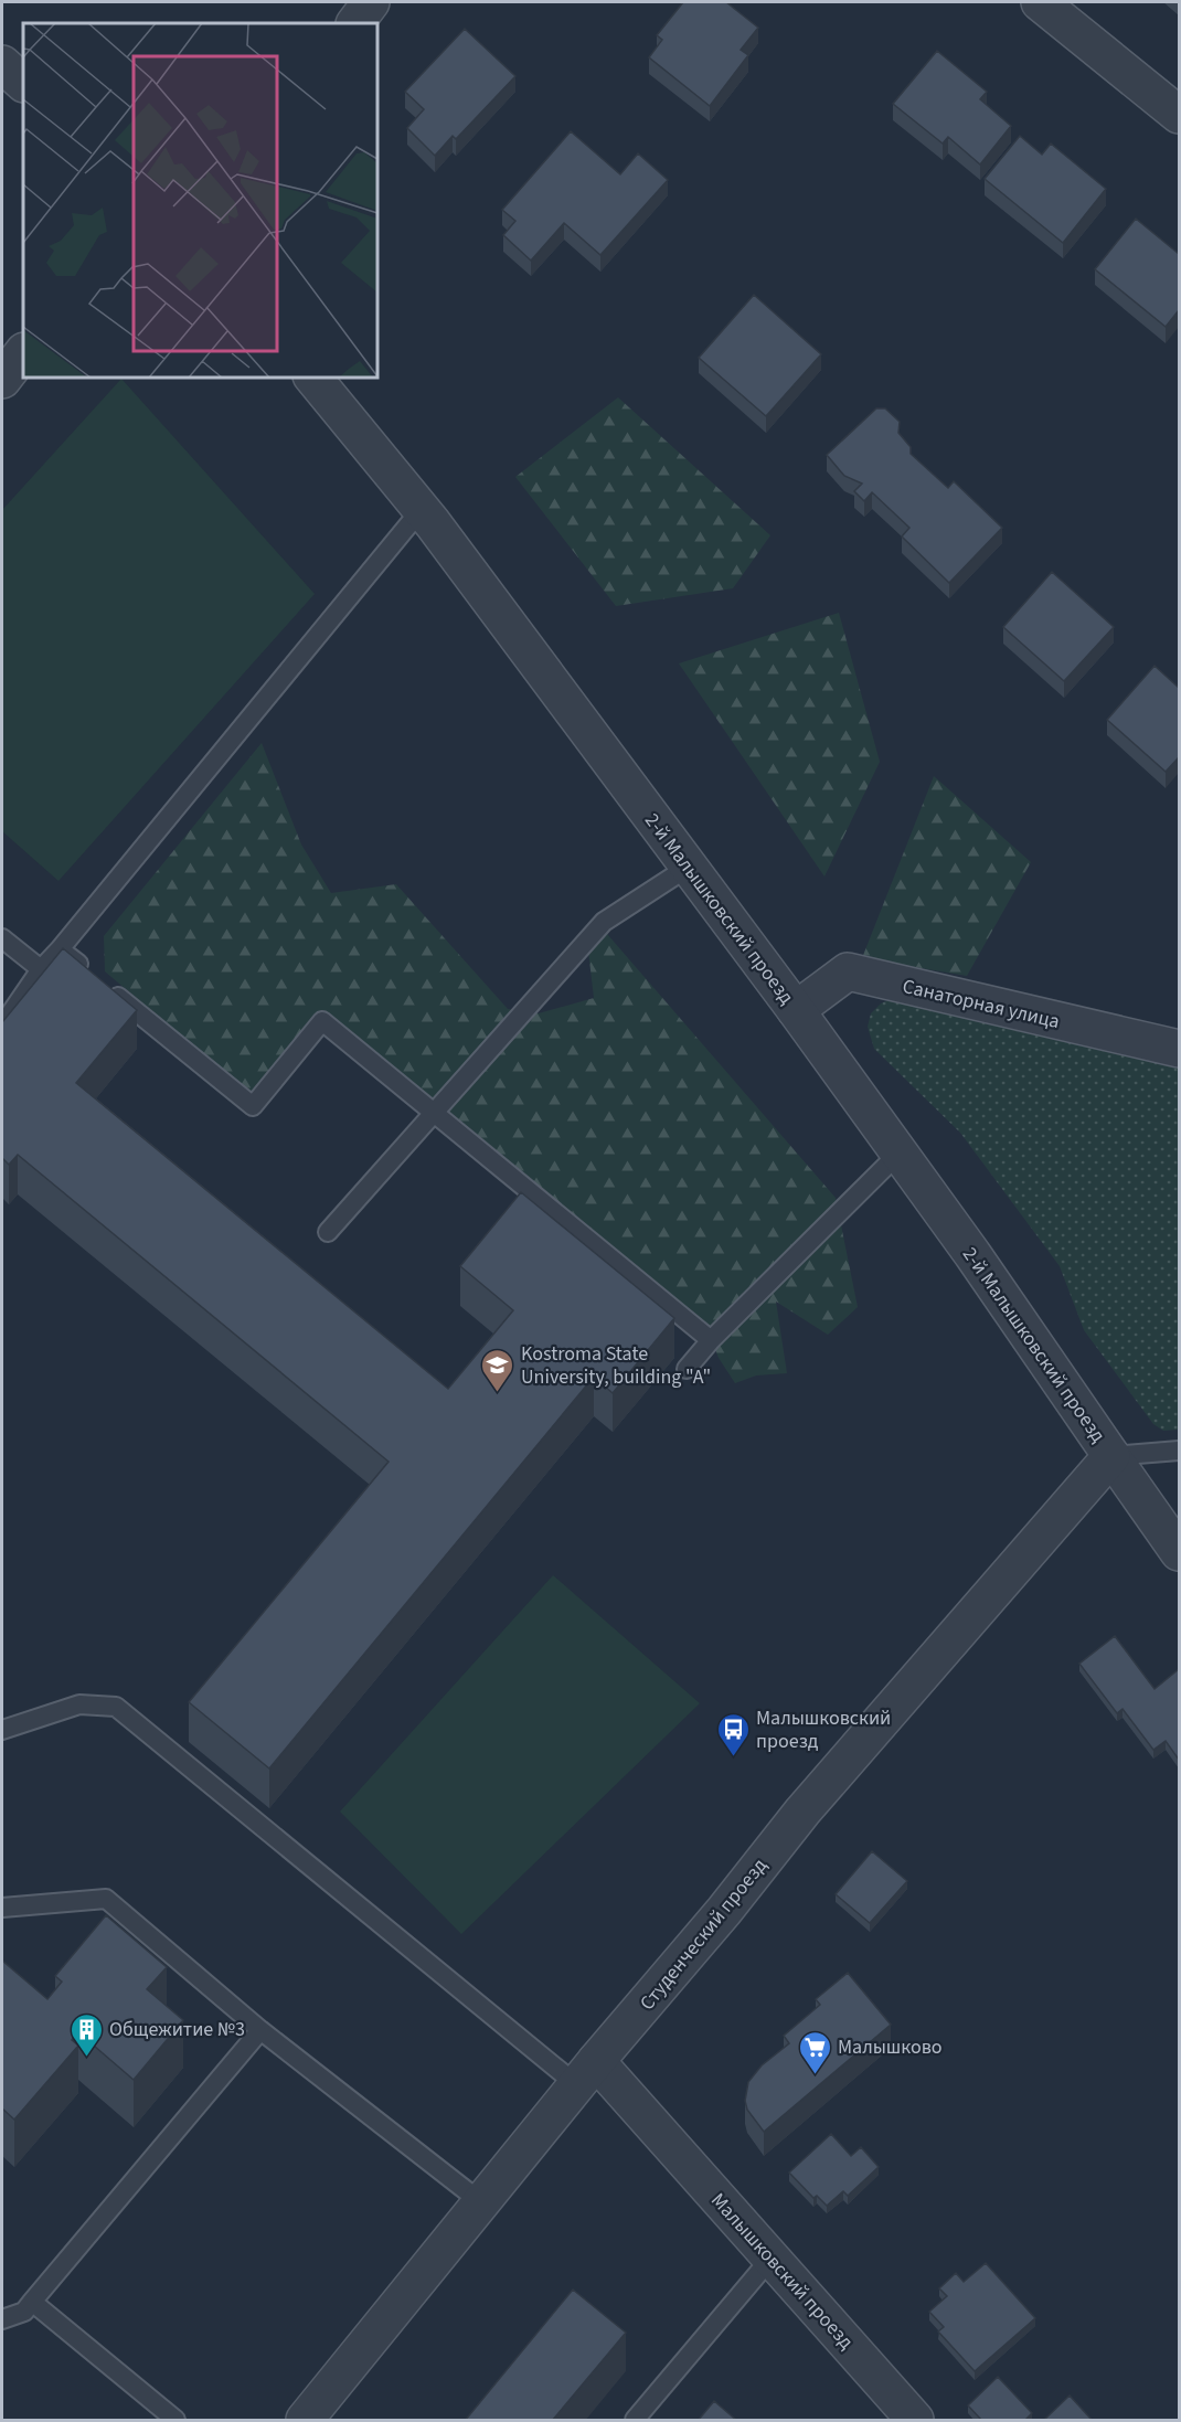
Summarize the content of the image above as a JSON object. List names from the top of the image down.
{
  "streets": {
    "street": [
      "2-й Малышковский проезд",
      "Санаторная улица",
      "Студенческий проезд",
      "Малышковский проезд"
    ]
  },
  "crossings": [
    ["2-й Малышковский проезд", "Санаторная улица"],
    ["2-й Малышковский проезд", "Студенческий проезд"],
    ["Студенческий проезд", "Малышковский проезд"]
  ],
  "places": {
    "school or university": ["Kostroma State University, building \"A\""],
    "bus stop": ["Малышковский проезд"],
    "building": ["Общежитие №3"],
    "supermarket": ["Малышково"]
  }
}
